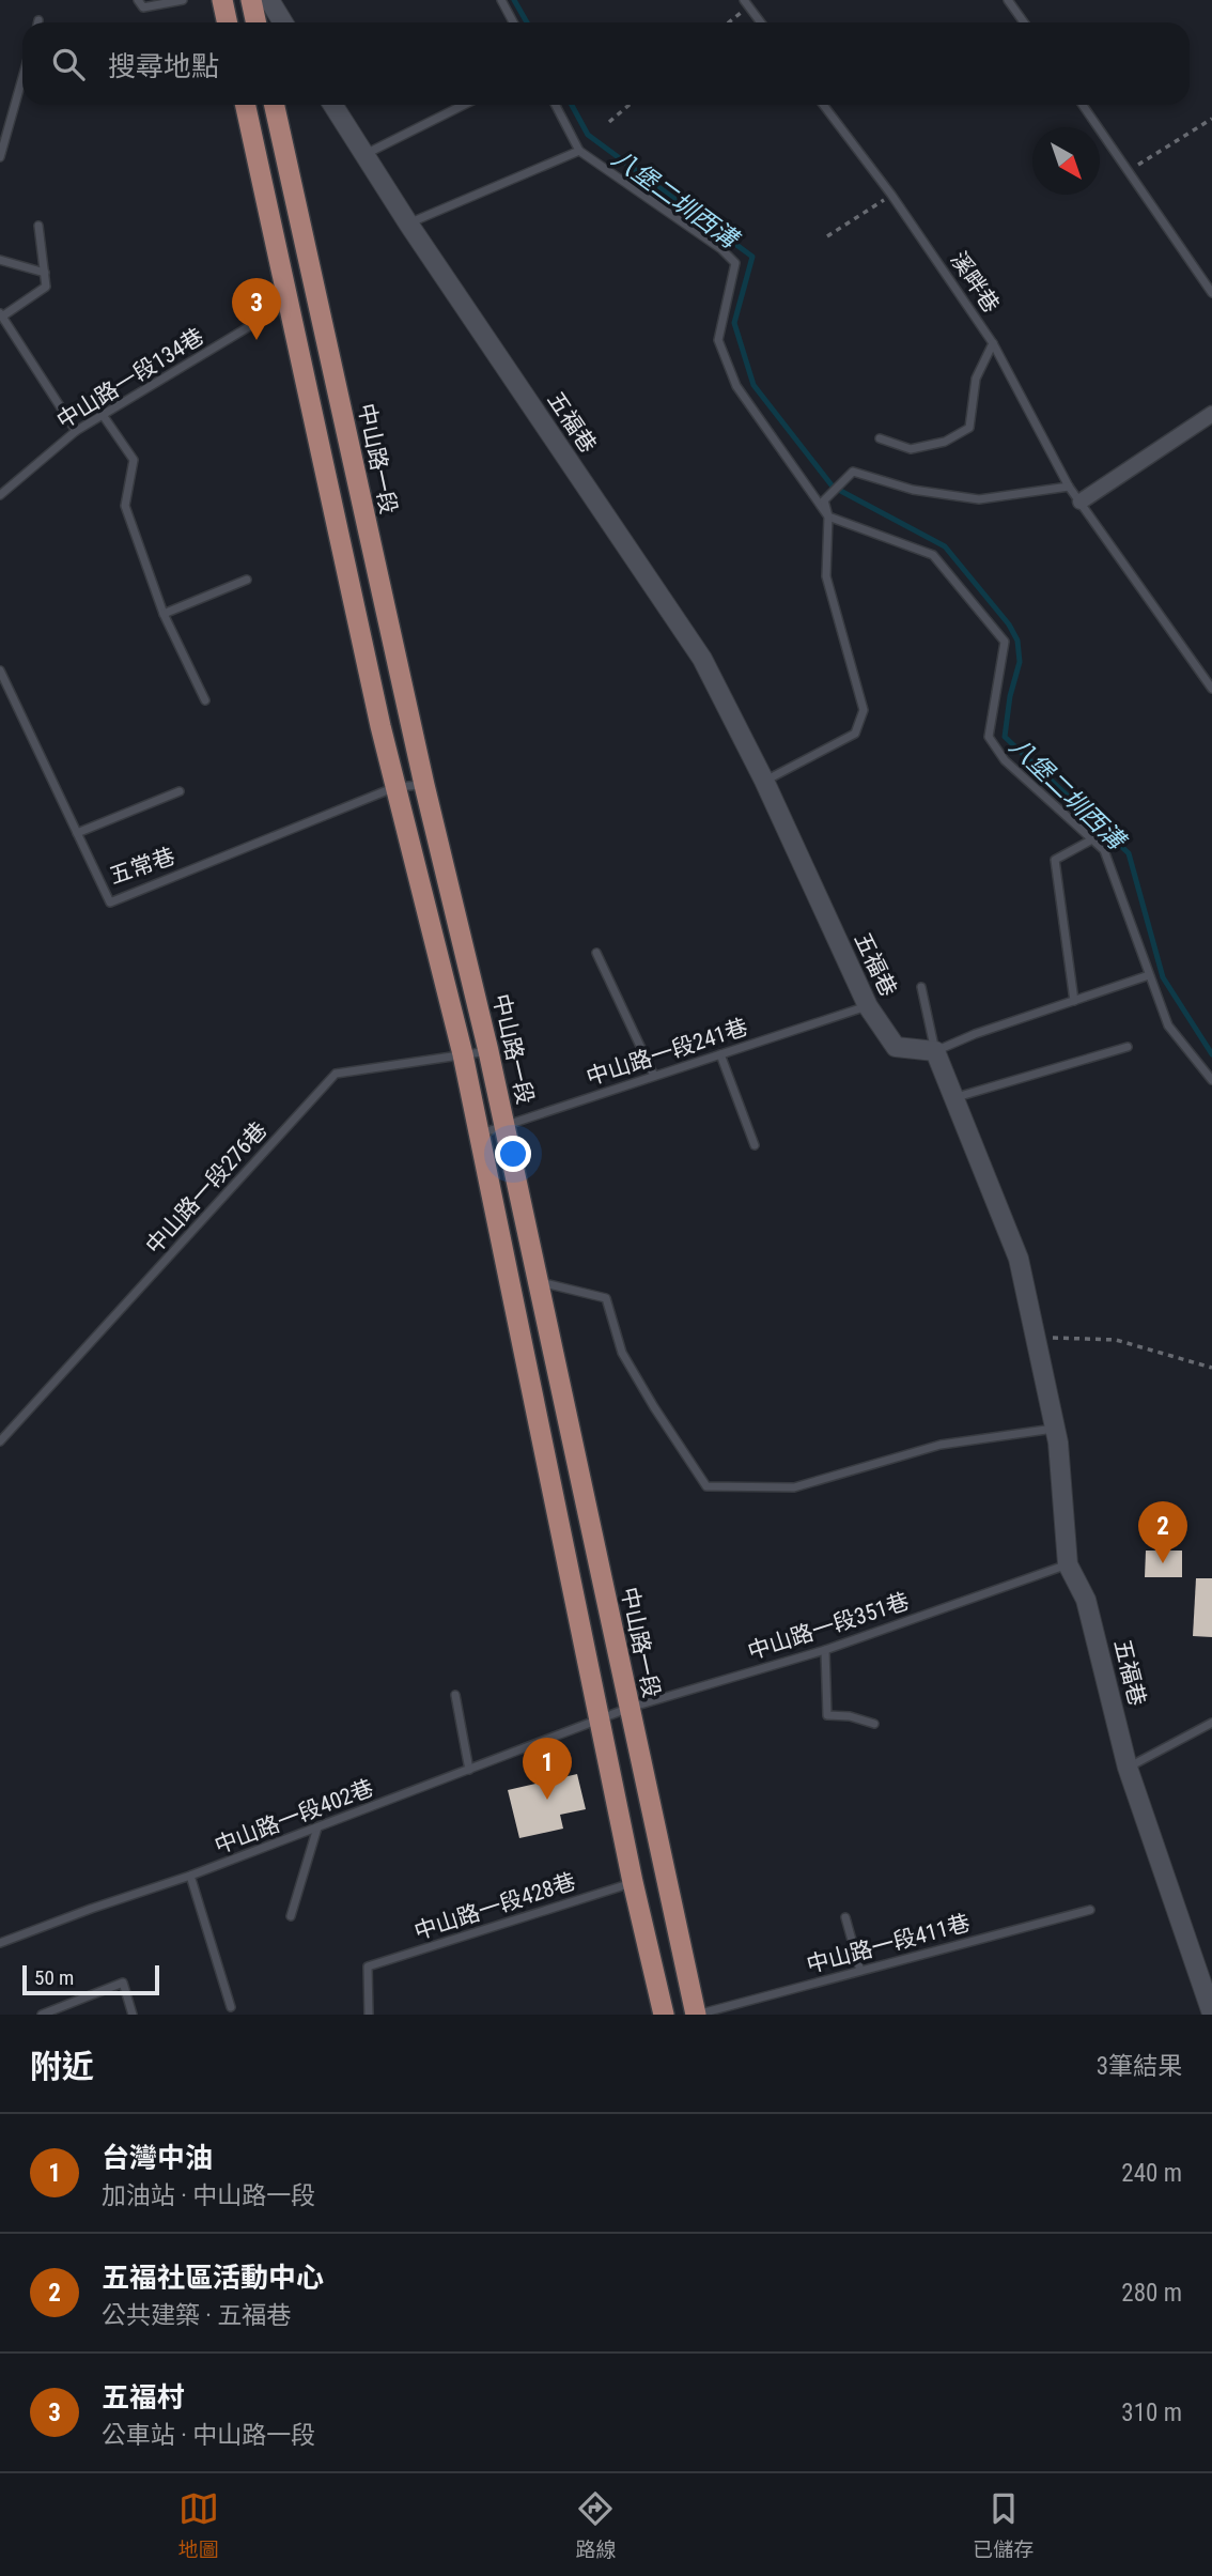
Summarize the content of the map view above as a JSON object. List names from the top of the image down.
{
  "streets": {
    "main road": ["中山路一段"],
    "street": ["五福巷"],
    "lane": [
      "溪畔巷",
      "中山路一段134巷",
      "五常巷",
      "中山路一段241巷",
      "中山路一段276巷",
      "中山路一段351巷",
      "中山路一段402巷",
      "中山路一段428巷",
      "中山路一段411巷"
    ]
  },
  "crossings": [
    ["五福巷", "中山路一段241巷"],
    ["五福巷", "中山路一段351巷"],
    ["中山路一段", "五常巷"],
    ["中山路一段", "中山路一段241巷"],
    ["中山路一段", "中山路一段276巷"],
    ["中山路一段", "中山路一段351巷"],
    ["中山路一段", "中山路一段411巷"],
    ["中山路一段351巷", "中山路一段402巷"]
  ],
  "water": ["八堡二圳西溝"],
  "scale_bar": "50 m",
  "north": "bottom right",
  "page": {
    "search": "搜尋地點",
    "pins": ["3", "2", "1"],
    "scale": "50 m",
    "heading": ["附近", "3筆結果"],
    "list": [
      {
        "mark": "1",
        "name": "台灣中油",
        "note": "加油站 · 中山路一段",
        "value": "240 m"
      },
      {
        "mark": "2",
        "name": "五福社區活動中心",
        "note": "公共建築 · 五福巷",
        "value": "280 m"
      },
      {
        "mark": "3",
        "name": "五福村",
        "note": "公車站 · 中山路一段",
        "value": "310 m"
      }
    ],
    "nav": ["地圖", "路線", "已儲存"]
  }
}
